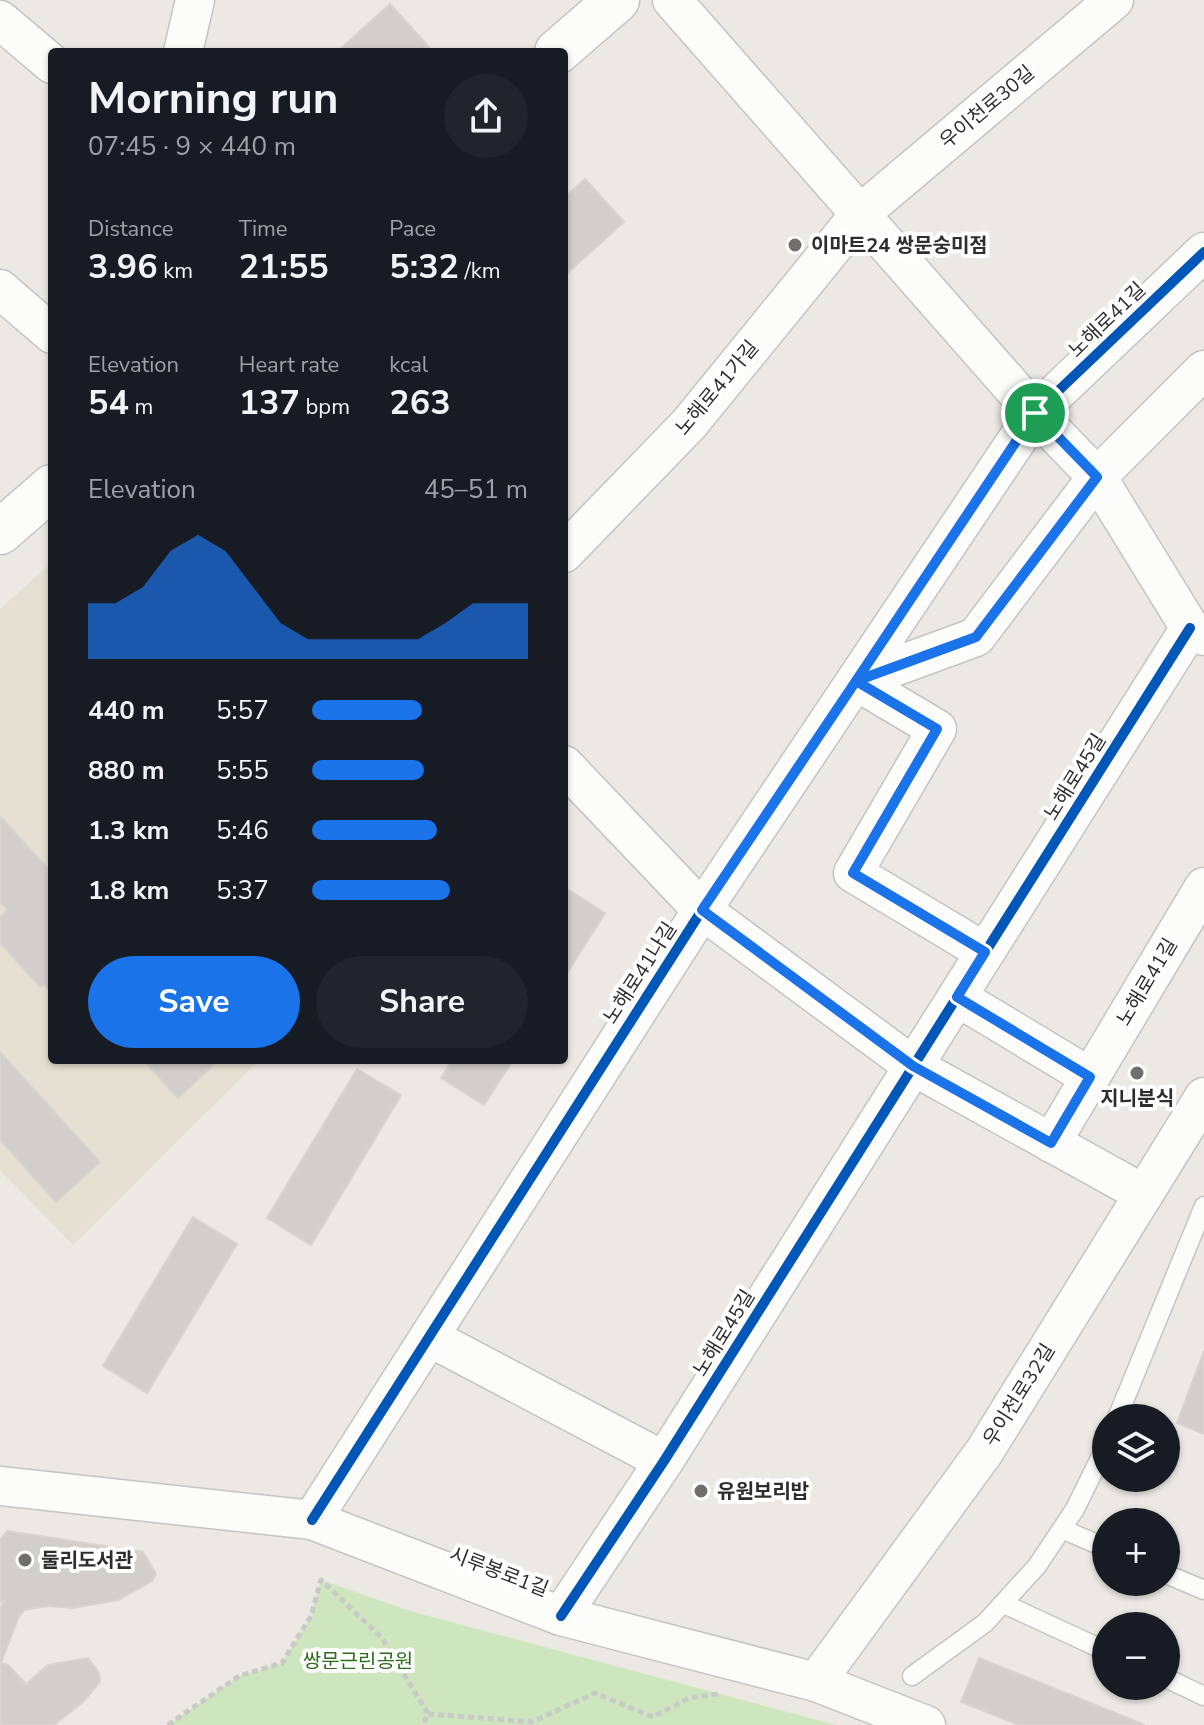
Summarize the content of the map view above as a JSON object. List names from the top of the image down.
{
  "streets": {
    "street": [
      "우이천로30길",
      "노해로41길",
      "노해로41가길",
      "노해로45길",
      "노해로41나길",
      "우이천로32길",
      "시루봉로1길"
    ]
  },
  "crossings": [
    ["우이천로30길", "노해로41가길"],
    ["노해로41길", "노해로41나길"],
    ["노해로45길", "시루봉로1길"],
    ["노해로41나길", "시루봉로1길"],
    ["우이천로32길", "시루봉로1길"]
  ],
  "parks": ["쌍문근린공원"],
  "places": [
    "이마트24 쌍문숭미점",
    "지니분식",
    "유원보리밥",
    "둘리도서관"
  ],
  "page": {
    "heading": ["Morning run", "07:45 · 9 × 440 m"],
    "stats": [
      ["Distance", "3.96 km"],
      ["Time", "21:55"],
      ["Pace", "5:32 /km"],
      ["Elevation", "54 m"],
      ["Heart rate", "137 bpm"],
      ["kcal", "263"]
    ],
    "chart": ["Elevation", "45–51 m"],
    "list": [
      {
        "name": "440 m",
        "note": "5:57"
      },
      {
        "name": "880 m",
        "note": "5:55"
      },
      {
        "name": "1.3 km",
        "note": "5:46"
      },
      {
        "name": "1.8 km",
        "note": "5:37"
      }
    ],
    "buttons": ["Save", "Share"],
    "map_buttons": ["+", "−"]
  }
}
